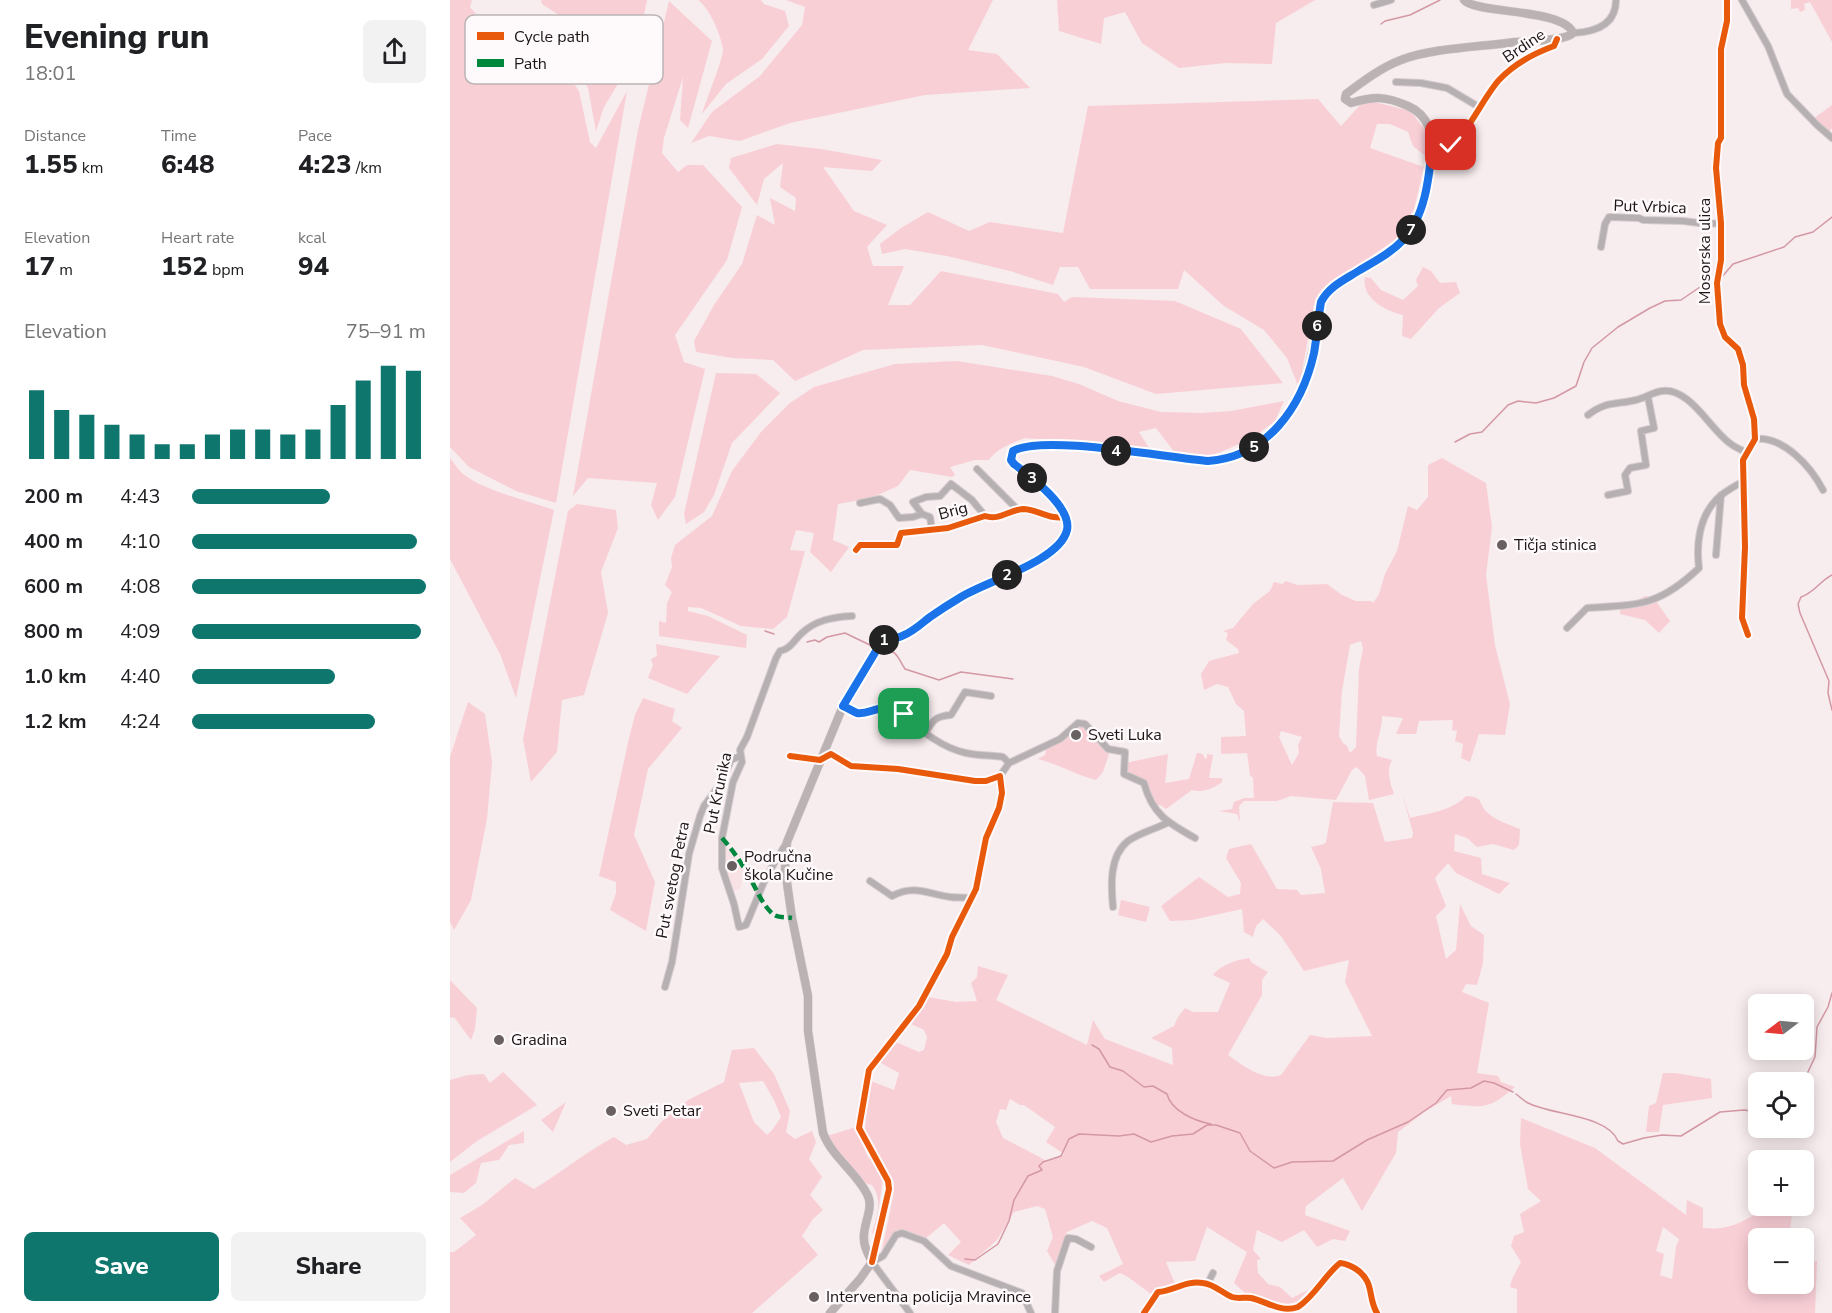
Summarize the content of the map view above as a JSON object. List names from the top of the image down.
{
  "streets": {
    "street": [
      "Brdine",
      "Put Vrbica",
      "Mosorska ulica",
      "Brig",
      "Put Krunika",
      "Put svetog Petra"
    ]
  },
  "crossings": [
    ["Put Vrbica", "Mosorska ulica"],
    ["Put Krunika", "Put svetog Petra"]
  ],
  "places": [
    "Tičja stinica",
    "Sveti Luka",
    "Područna škola Kučine",
    "Gradina",
    "Sveti Petar",
    "Interventna policija Mravince"
  ],
  "legend": ["Cycle path", "Path"],
  "north": "left",
  "page": {
    "heading": ["Evening run", "18:01"],
    "stats": [
      ["Distance", "1.55 km"],
      ["Time", "6:48"],
      ["Pace", "4:23 /km"],
      ["Elevation", "17 m"],
      ["Heart rate", "152 bpm"],
      ["kcal", "94"]
    ],
    "pins": [
      "7",
      "6",
      "5",
      "4",
      "3",
      "2",
      "1"
    ],
    "chart": ["Elevation", "75–91 m"],
    "list": [
      {
        "name": "200 m",
        "note": "4:43"
      },
      {
        "name": "400 m",
        "note": "4:10"
      },
      {
        "name": "600 m",
        "note": "4:08"
      },
      {
        "name": "800 m",
        "note": "4:09"
      },
      {
        "name": "1.0 km",
        "note": "4:40"
      },
      {
        "name": "1.2 km",
        "note": "4:24"
      }
    ],
    "map_buttons": ["+", "−"],
    "buttons": ["Save", "Share"]
  }
}
